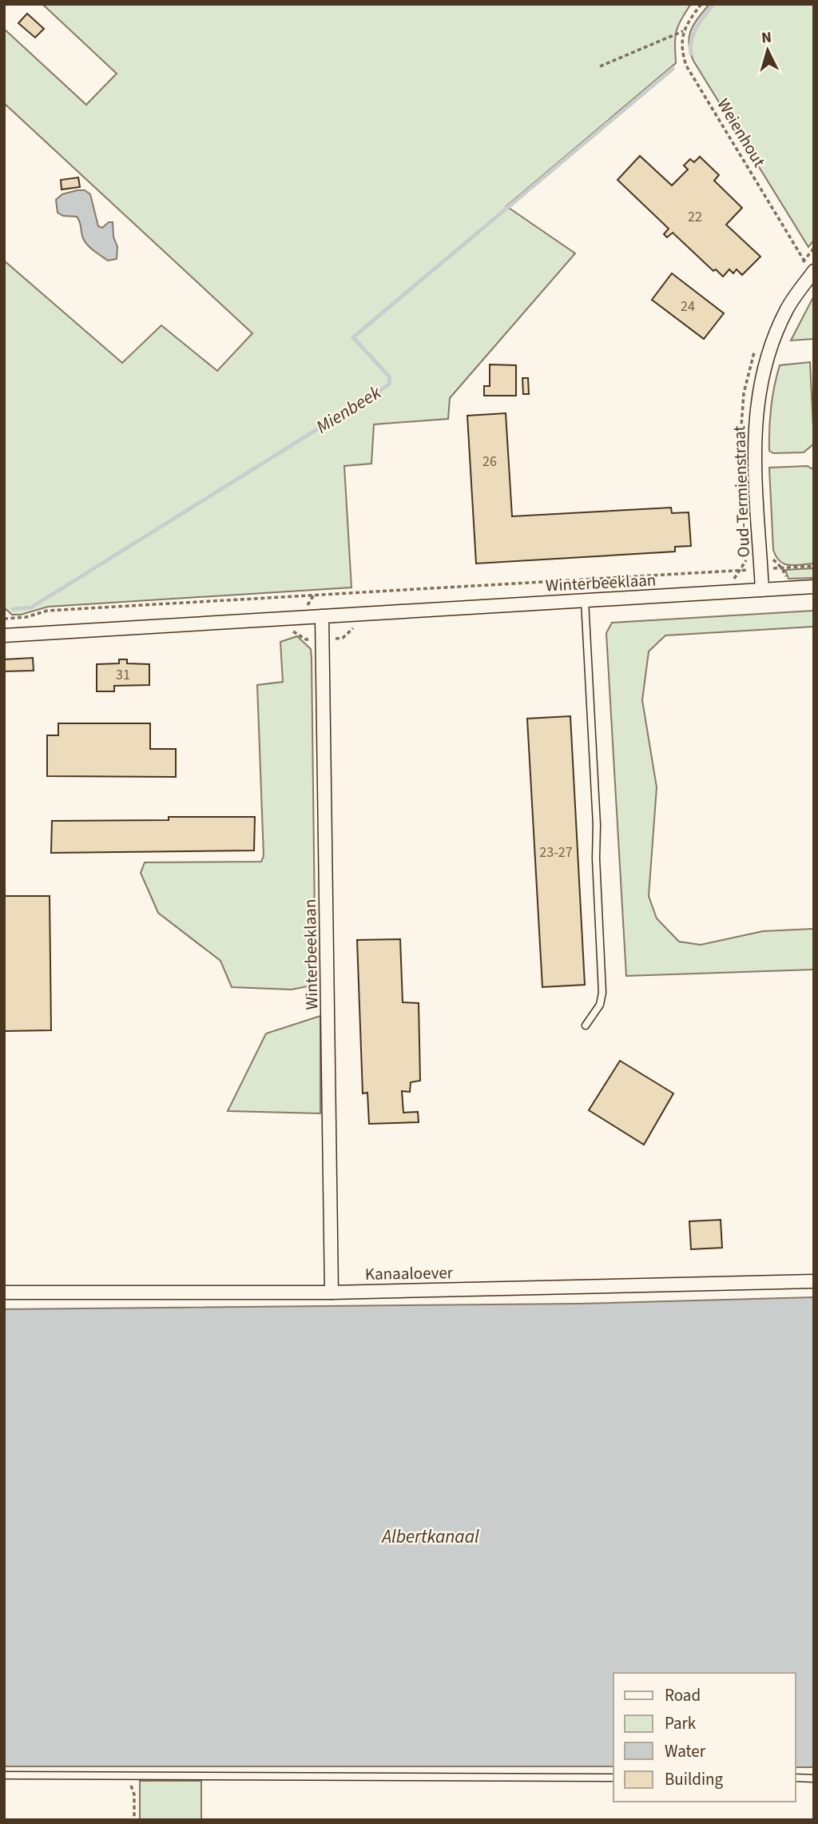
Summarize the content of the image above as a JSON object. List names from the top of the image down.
{
  "streets": {
    "street": ["Oud-Termienstraat", "Winterbeeklaan", "Kanaaloever"],
    "path": ["Weienhout"]
  },
  "crossings": [
    ["Weienhout", "Oud-Termienstraat"],
    ["Oud-Termienstraat", "Winterbeeklaan"],
    ["Winterbeeklaan", "Kanaaloever"]
  ],
  "water": ["Mienbeek", "Albertkanaal"],
  "house_numbers": [
    "22",
    "24",
    "26",
    "31",
    "23-27"
  ],
  "legend": [
    "Road",
    "Park",
    "Water",
    "Building"
  ],
  "north": "top"
}
